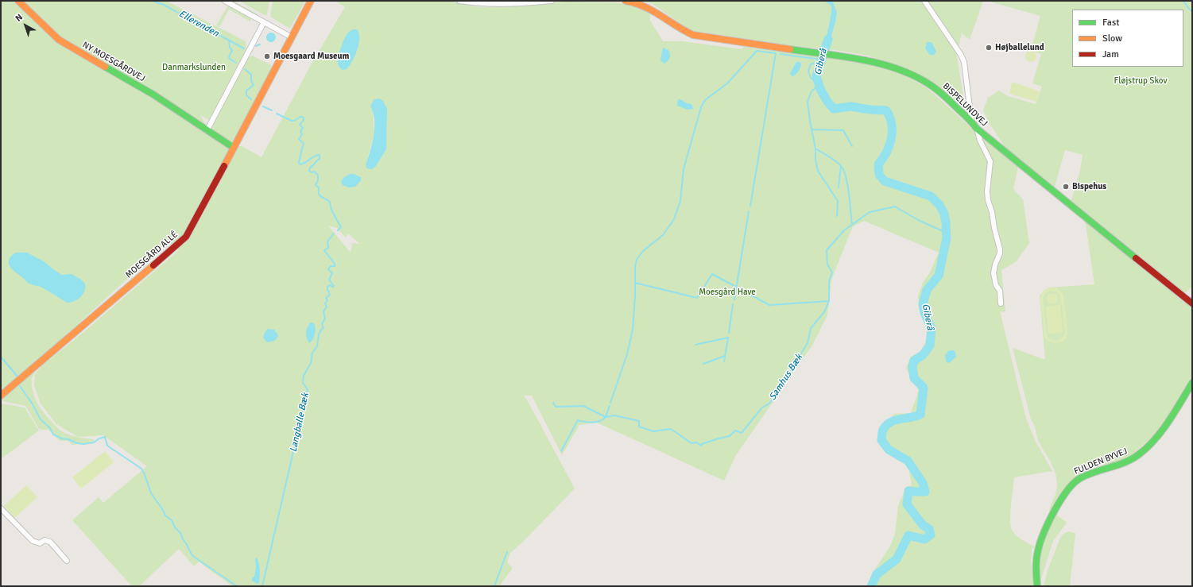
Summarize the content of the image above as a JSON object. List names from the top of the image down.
{
  "streets": {
    "street": [
      "NY MOESGÅRDVEJ",
      "BISPELUNDVEJ",
      "MOESGÅRD ALLÉ",
      "FULDEN BYVEJ"
    ]
  },
  "crossings": [
    ["NY MOESGÅRDVEJ", "MOESGÅRD ALLÉ"]
  ],
  "water": [
    "Ellerenden",
    "Giberå",
    "Samhus Bæk",
    "Langballe Bæk"
  ],
  "parks": ["Danmarkslunden", "Fløjstrup Skov", "Moesgård Have"],
  "places": ["Højballelund", "Moesgaard Museum", "Bispehus"],
  "legend": ["Fast", "Slow", "Jam"],
  "north": "top left"
}
